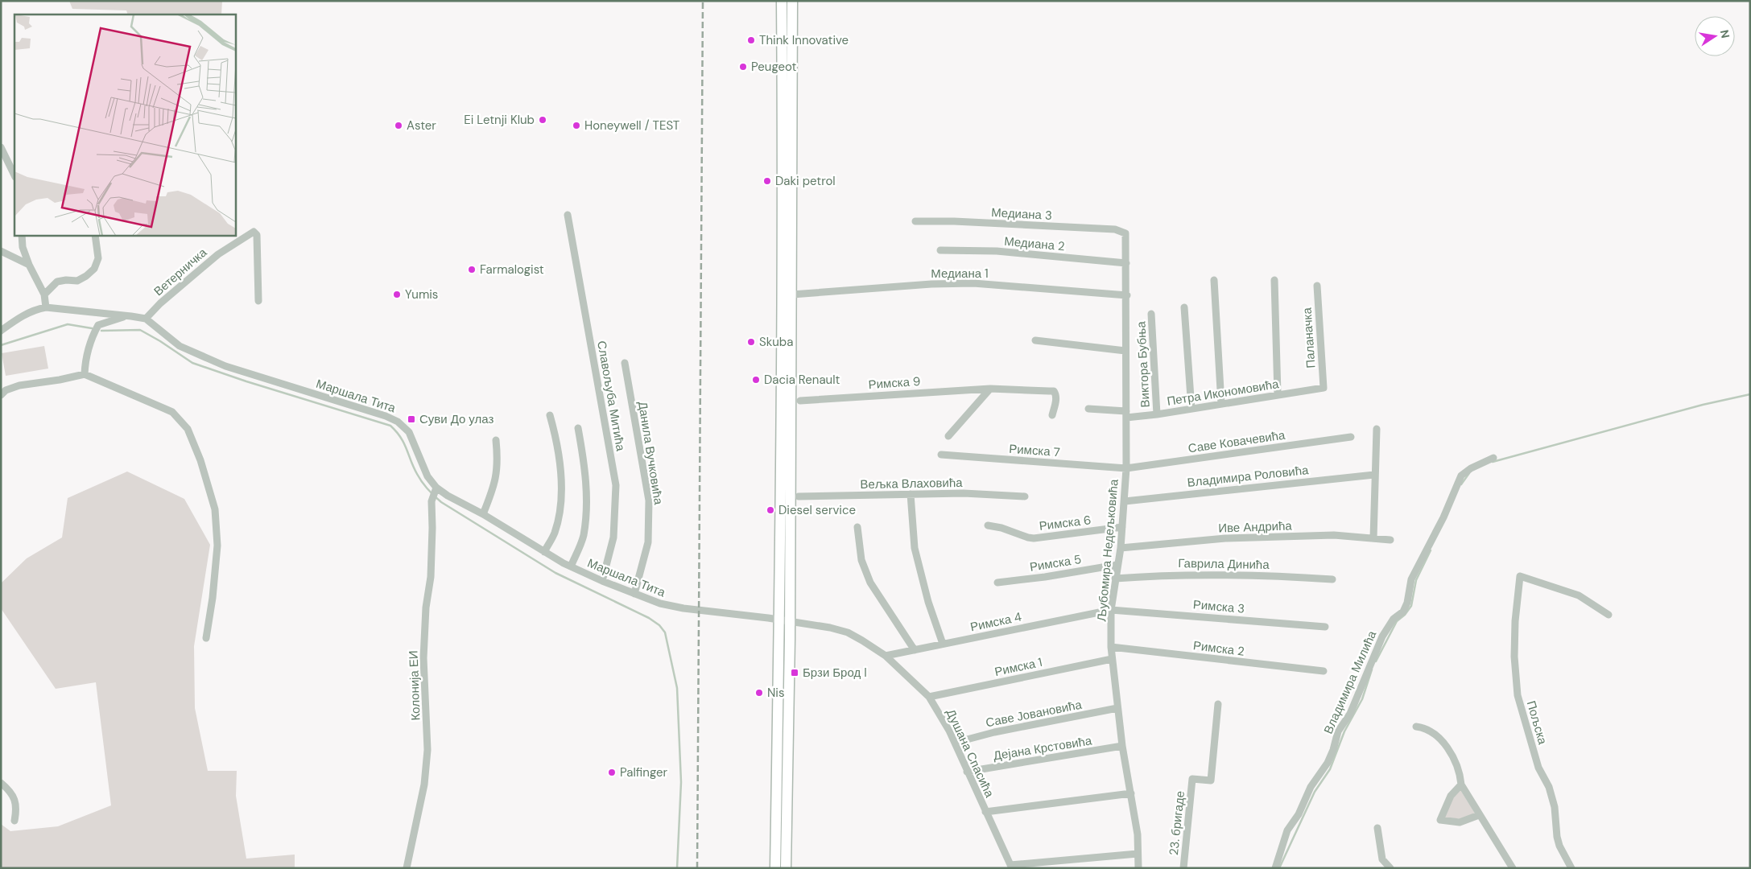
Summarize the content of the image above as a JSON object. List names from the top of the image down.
{
  "streets": {
    "street": [
      "Медиана 3",
      "Медиана 2",
      "Ветерничка",
      "Медиана 1",
      "Паланачка",
      "Виктора Бубња",
      "Римска 9",
      "Петра Икономовића",
      "Маршала Тита",
      "Славољуба Митића",
      "Саве Ковачевића",
      "Римска 7",
      "Данила Вучковића",
      "Владимира Роловића",
      "Вељка Влаховића",
      "Римска 6",
      "Иве Андрића",
      "Љубомира Недељковића",
      "Римска 5",
      "Гаврила Динића",
      "Римска 3",
      "Римска 4",
      "Римска 2",
      "Римска 1",
      "Владимира Милића",
      "Колонија ЕИ",
      "Саве Јовановића",
      "Пољска",
      "Дејана Крстовића",
      "Душана Спасића",
      "23. бригаде"
    ]
  },
  "crossings": [
    ["Медиана 3", "Љубомира Недељковића"],
    ["Медиана 2", "Љубомира Недељковића"],
    ["Ветерничка", "Маршала Тита"],
    ["Медиана 1", "Љубомира Недељковића"],
    ["Паланачка", "Петра Икономовића"],
    ["Виктора Бубња", "Петра Икономовића"],
    ["Петра Икономовића", "Љубомира Недељковића"],
    ["Маршала Тита", "Славољуба Митића"],
    ["Маршала Тита", "Данила Вучковића"],
    ["Маршала Тита", "Колонија ЕИ"],
    ["Маршала Тита", "Душана Спасића"],
    ["Саве Ковачевића", "Римска 7"],
    ["Саве Ковачевића", "Љубомира Недељковића"],
    ["Римска 7", "Љубомира Недељковића"],
    ["Владимира Роловића", "Љубомира Недељковића"],
    ["Римска 6", "Љубомира Недељковића"],
    ["Иве Андрића", "Љубомира Недељковића"],
    ["Љубомира Недељковића", "Римска 5"],
    ["Љубомира Недељковића", "Гаврила Динића"],
    ["Љубомира Недељковића", "Римска 3"],
    ["Љубомира Недељковића", "Римска 4"],
    ["Љубомира Недељковића", "Римска 2"],
    ["Љубомира Недељковића", "Римска 1"],
    ["Љубомира Недељковића", "Саве Јовановића"],
    ["Љубомира Недељковића", "Дејана Крстовића"],
    ["Римска 3", "Римска 4"],
    ["Римска 4", "Душана Спасића"],
    ["Римска 1", "Душана Спасића"],
    ["Саве Јовановића", "Душана Спасића"],
    ["Дејана Крстовића", "Душана Спасића"]
  ],
  "places": {
    "other": [
      "Think Innovative",
      "Peugeot",
      "Ei Letnji Klub",
      "Aster",
      "Honeywell / TEST",
      "Daki petrol",
      "Farmalogist",
      "Yumis",
      "Skuba",
      "Dacia Renault",
      "Diesel service",
      "Nis",
      "Palfinger"
    ],
    "transit": ["Суви До улаз", "Брзи Брод I"]
  },
  "north": "right"
}
